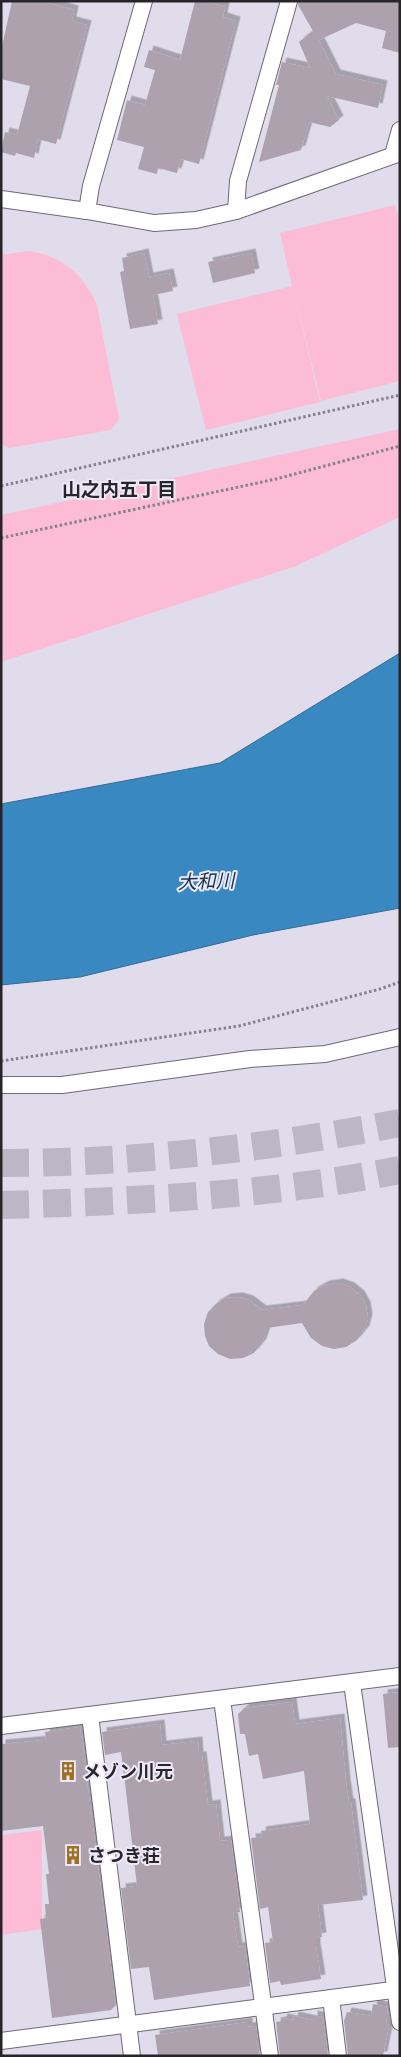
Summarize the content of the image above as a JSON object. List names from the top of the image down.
{
  "districts": ["山之内五丁目"],
  "water": ["大和川"],
  "places": {
    "building": ["メゾン川元", "さつき荘"]
  }
}
